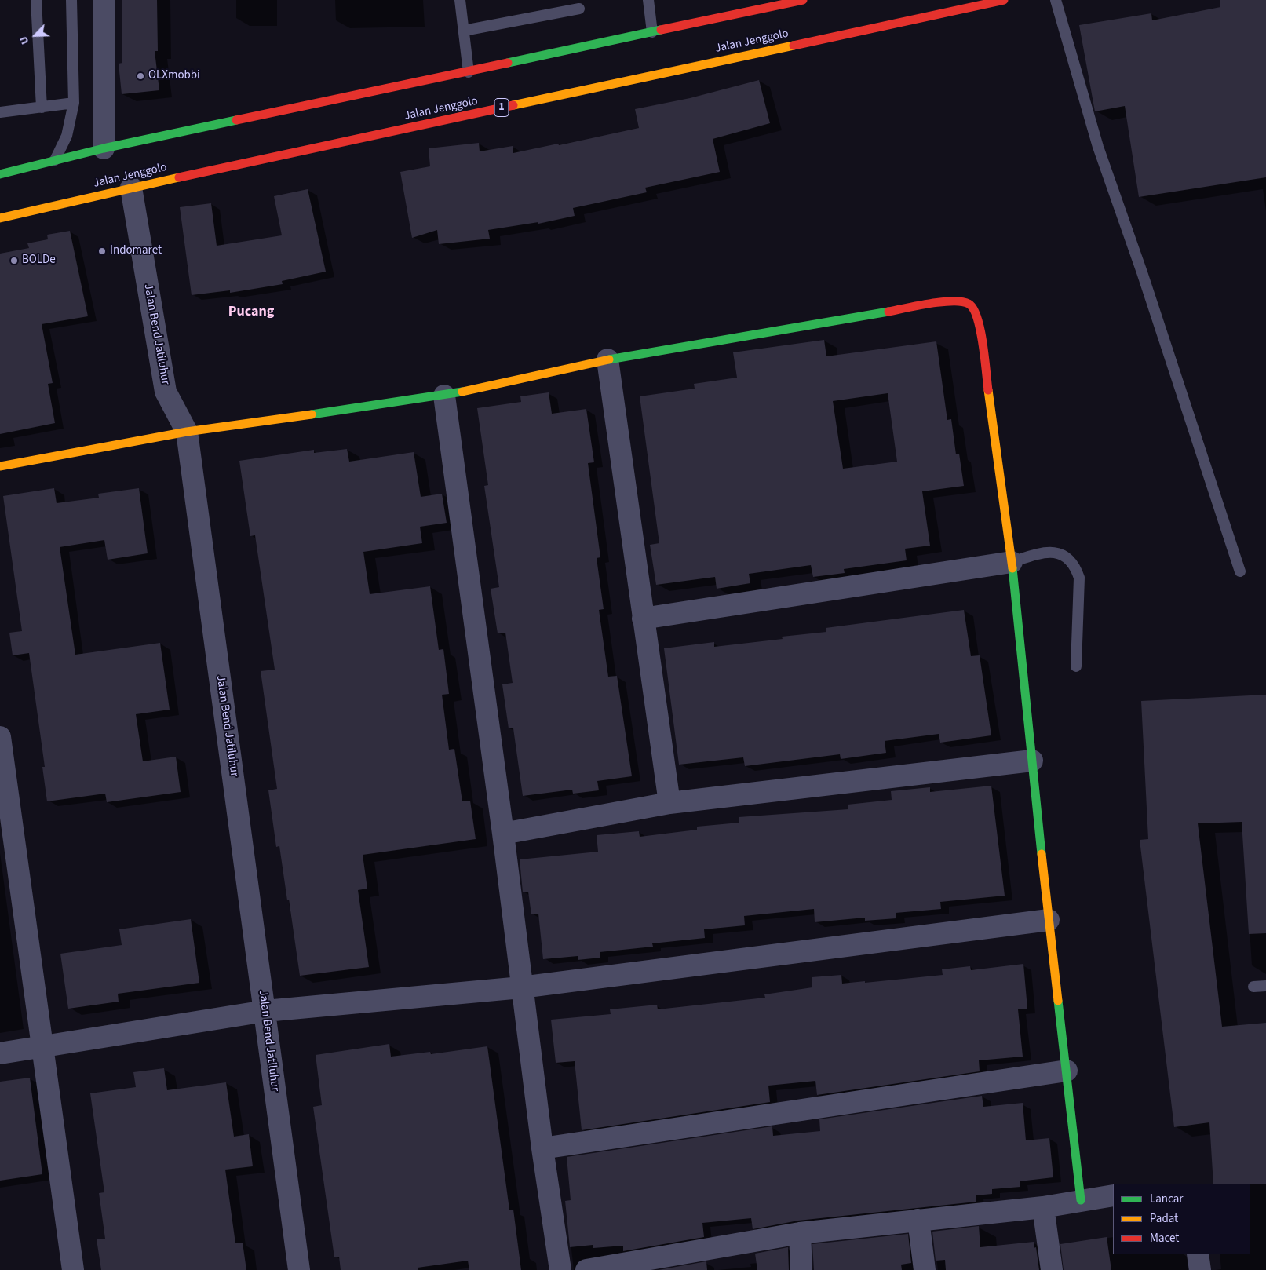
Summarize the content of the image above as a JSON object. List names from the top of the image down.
{
  "streets": {
    "main road": ["Jalan Jenggolo", "1"],
    "street": ["Jalan Bend Jatiluhur"]
  },
  "crossings": [
    ["Jalan Jenggolo", "Jalan Bend Jatiluhur"]
  ],
  "districts": ["Pucang"],
  "places": ["OLXmobbi", "Indomaret", "BOLDe"],
  "legend": ["Lancar", "Padat", "Macet"],
  "north": "bottom left"
}
